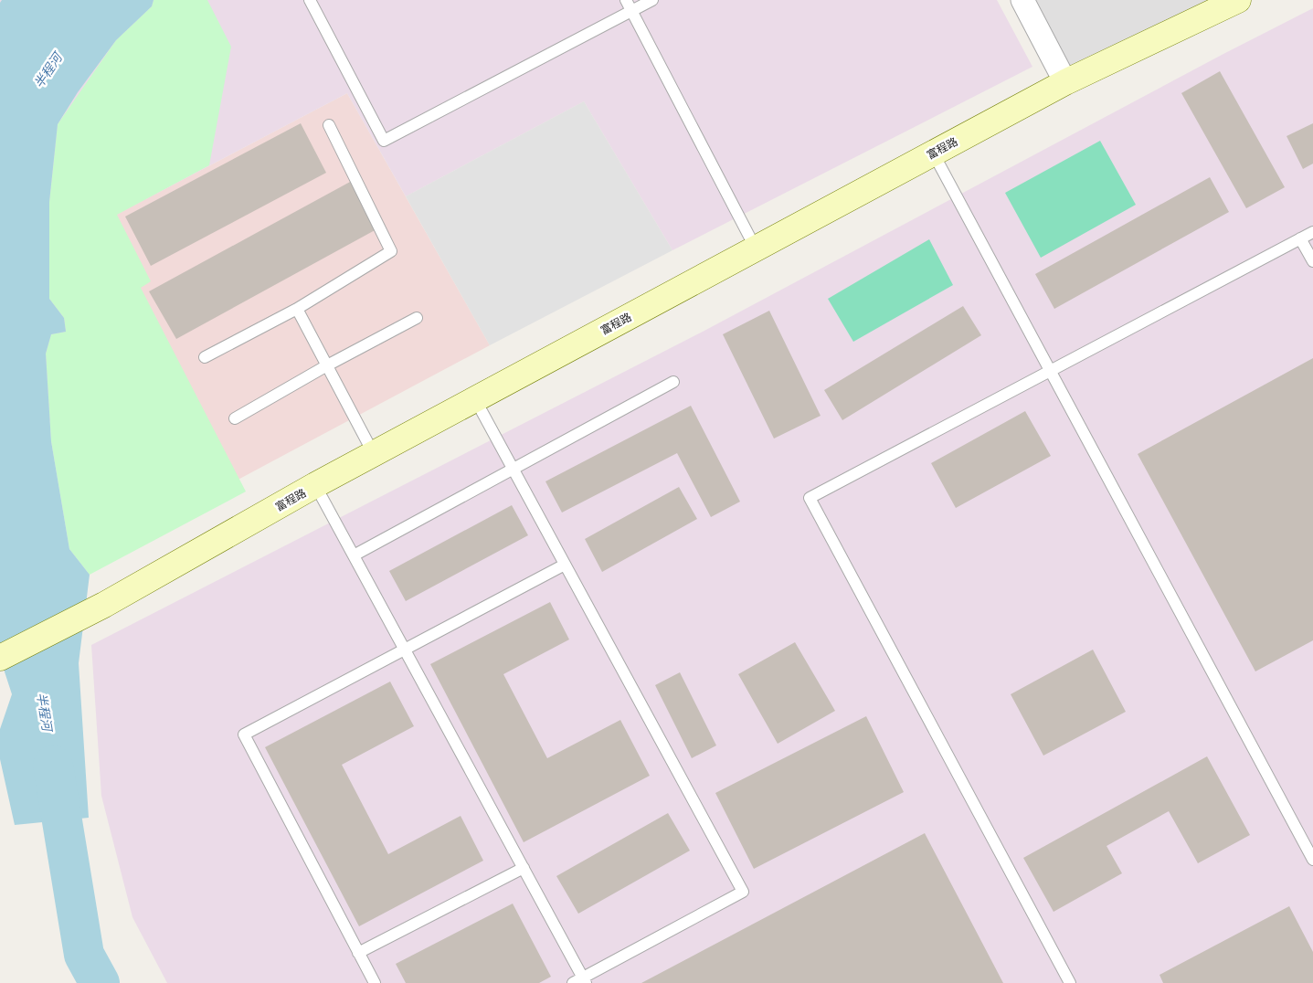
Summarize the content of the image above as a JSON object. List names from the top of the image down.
{
  "streets": {
    "main road": ["富程路"]
  },
  "water": ["半程河"]
}
